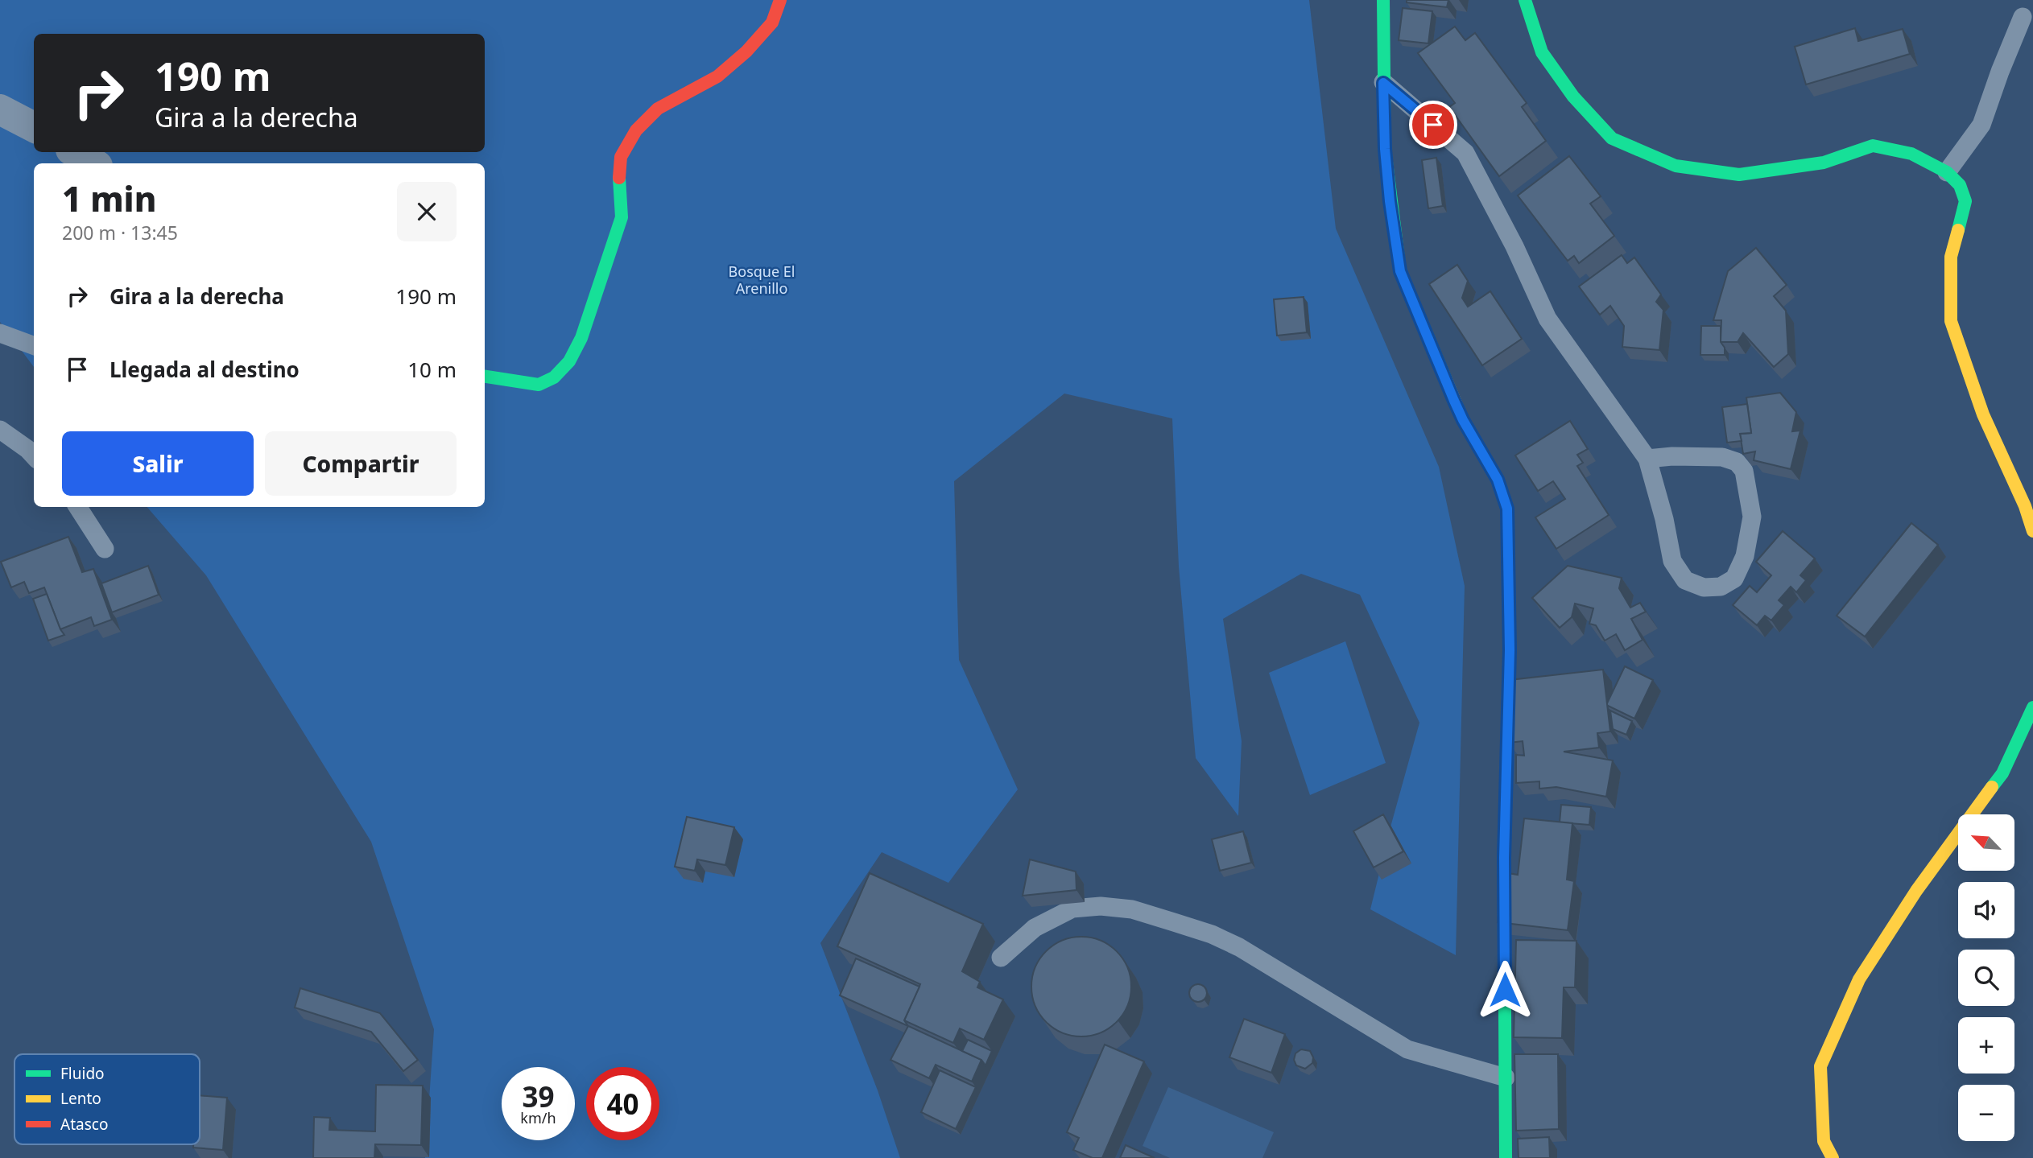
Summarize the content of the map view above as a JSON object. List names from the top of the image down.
{
  "parks": ["Bosque El Arenillo"],
  "legend": ["Fluido", "Lento", "Atasco"],
  "north": "top left",
  "page": {
    "turn": ["190 m", "Gira a la derecha"],
    "heading": ["1 min", "200 m · 13:45"],
    "list": [
      {
        "name": "Gira a la derecha",
        "value": "190 m"
      },
      {
        "name": "Llegada al destino",
        "value": "10 m"
      }
    ],
    "buttons": ["Salir", "Compartir"],
    "map_buttons": ["+", "−"],
    "speed": "39 km/h",
    "limit": "40"
  }
}
